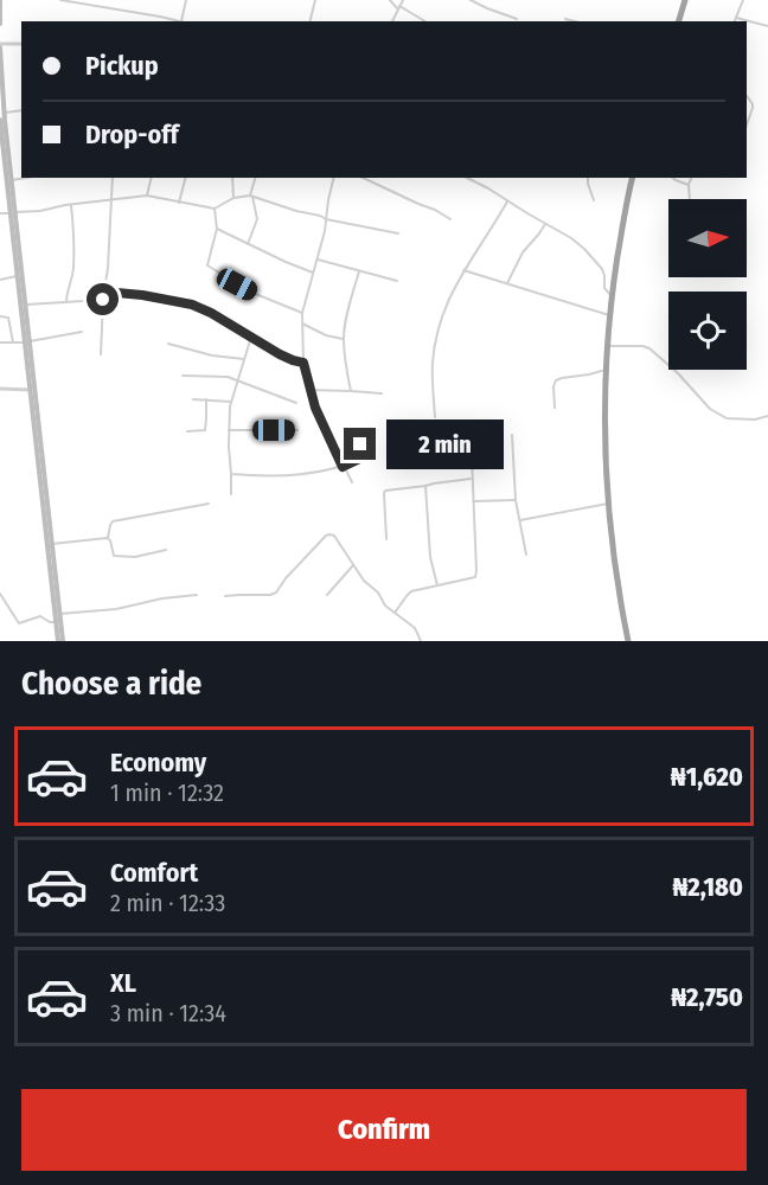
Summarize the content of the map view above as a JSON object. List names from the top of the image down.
{
  "north": "right",
  "page": {
    "banner": ["Pickup", "Drop-off"],
    "bubble": "2 min",
    "heading": "Choose a ride",
    "list": [
      {
        "name": "Economy",
        "note": "1 min · 12:32",
        "value": "₦1,620"
      },
      {
        "name": "Comfort",
        "note": "2 min · 12:33",
        "value": "₦2,180"
      },
      {
        "name": "XL",
        "note": "3 min · 12:34",
        "value": "₦2,750"
      }
    ],
    "buttons": "Confirm"
  }
}
